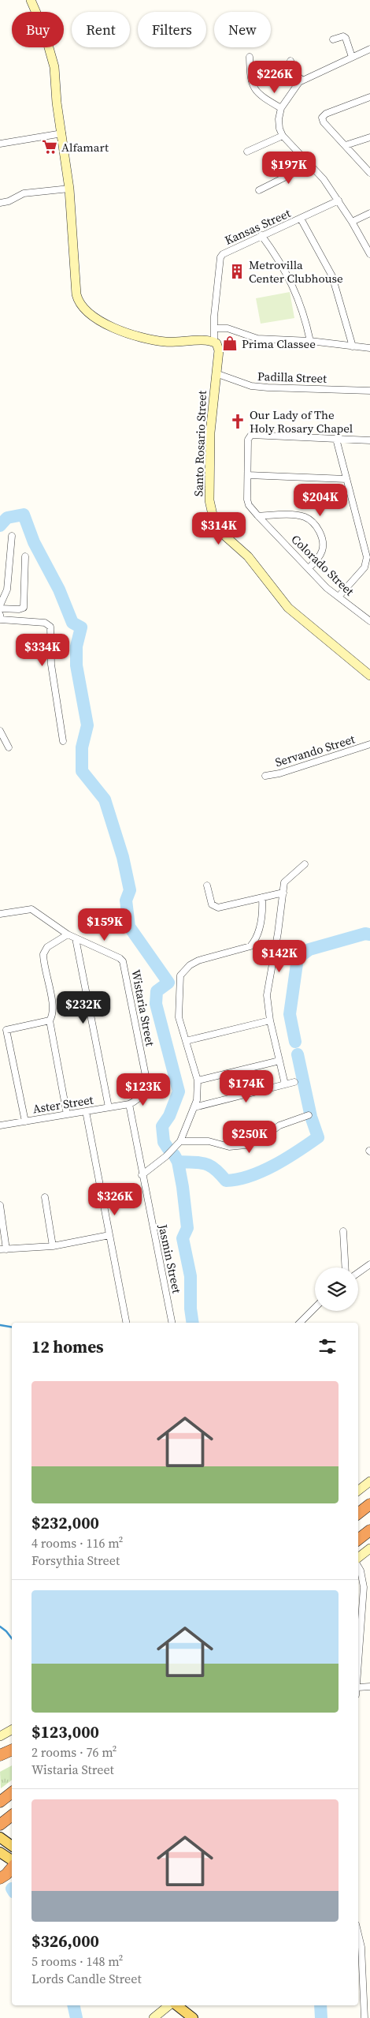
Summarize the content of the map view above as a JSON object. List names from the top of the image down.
{
  "streets": {
    "street": [
      "Kansas Street",
      "Padilla Street",
      "Santo Rosario Street",
      "Colorado Street",
      "Servando Street",
      "Wistaria Street",
      "Aster Street",
      "Jasmin Street"
    ]
  },
  "crossings": [
    ["Kansas Street", "Santo Rosario Street"],
    ["Padilla Street", "Santo Rosario Street"],
    ["Wistaria Street", "Aster Street"],
    ["Wistaria Street", "Jasmin Street"],
    ["Aster Street", "Jasmin Street"]
  ],
  "places": {
    "supermarket": ["Alfamart"],
    "building": ["Metrovilla Center Clubhouse"],
    "shop": ["Prima Classee"],
    "church": ["Our Lady of The Holy Rosary Chapel"]
  },
  "page": {
    "chip": [
      "Buy",
      "Rent",
      "Filters",
      "New"
    ],
    "price": [
      "$226K",
      "$197K",
      "$204K",
      "$314K",
      "$334K",
      "$159K",
      "$142K",
      "$232K",
      "$174K",
      "$123K",
      "$250K",
      "$326K"
    ],
    "heading": "12 homes",
    "list": [
      {
        "name": "$232,000",
        "note": "4 rooms · 116 m² · Forsythia Street"
      },
      {
        "name": "$123,000",
        "note": "2 rooms · 76 m² · Wistaria Street"
      },
      {
        "name": "$326,000",
        "note": "5 rooms · 148 m² · Lords Candle Street"
      }
    ]
  }
}
